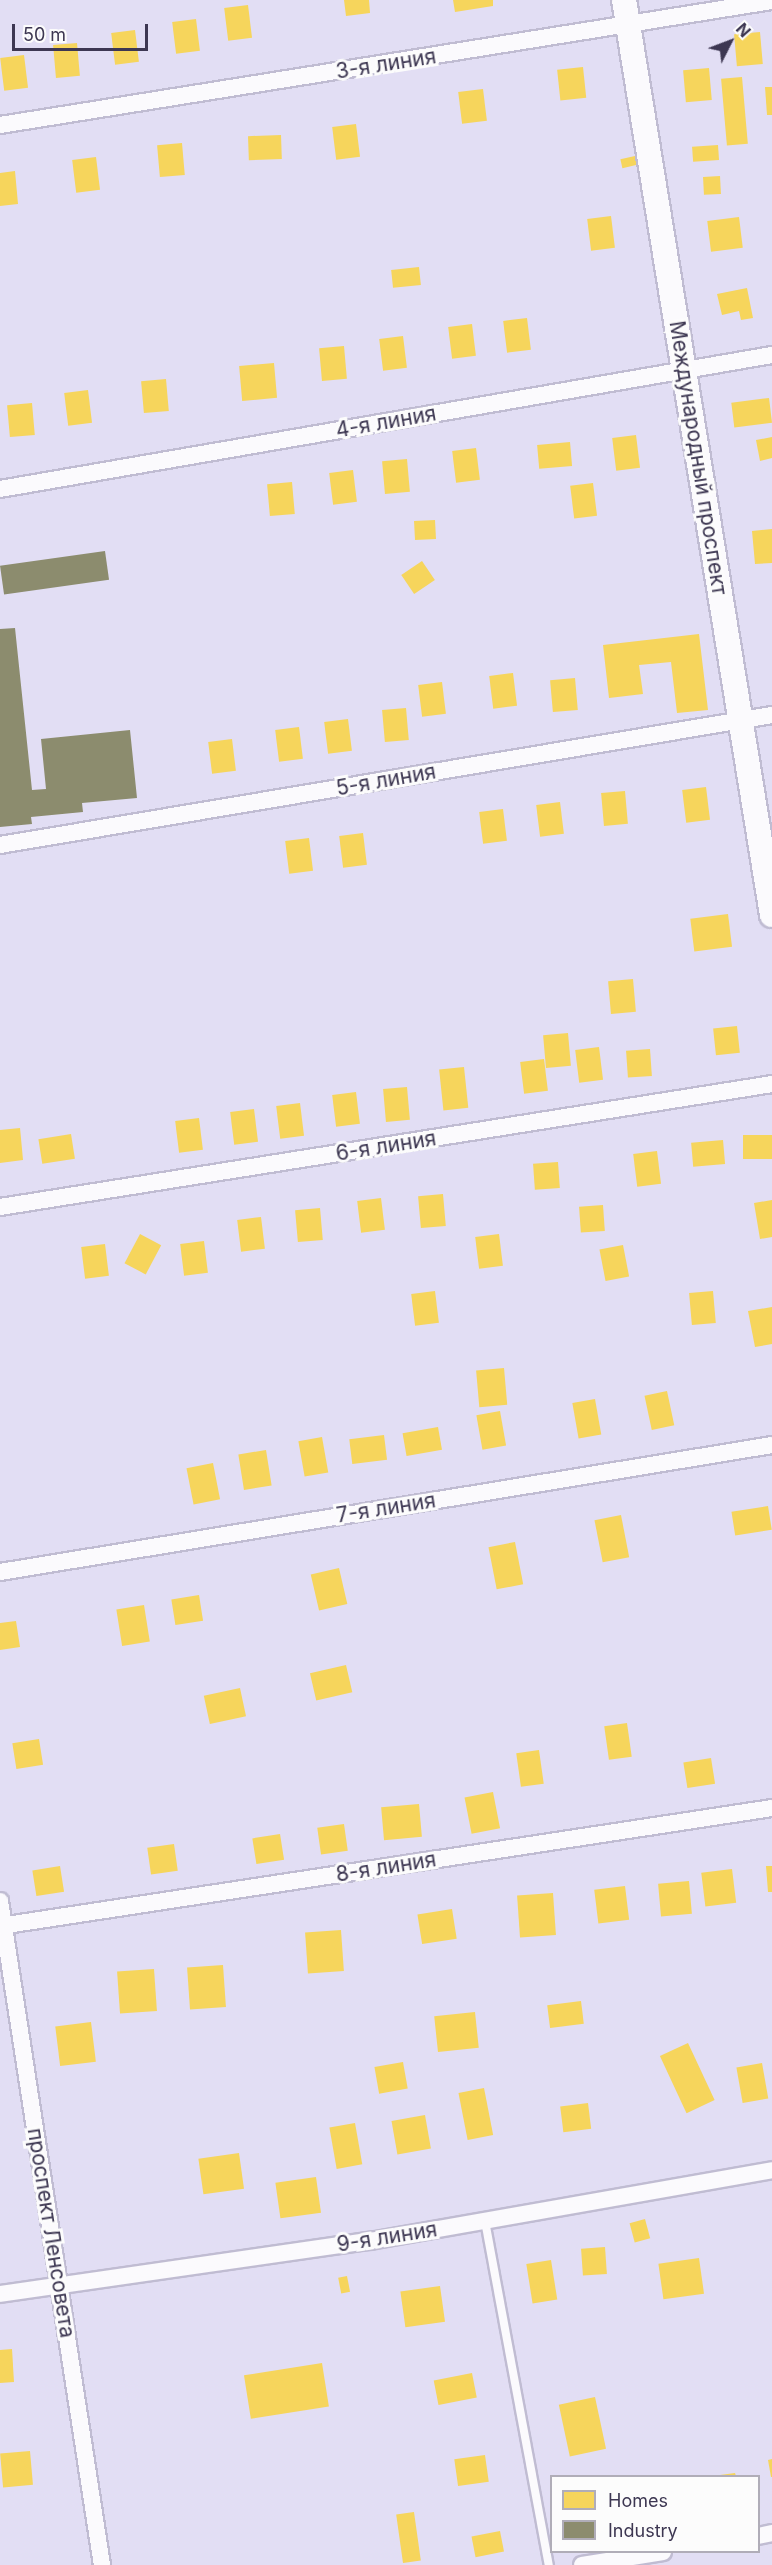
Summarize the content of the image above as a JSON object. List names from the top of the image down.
{
  "streets": {
    "street": [
      "3-я линия",
      "4-я линия",
      "Международный проспект",
      "5-я линия",
      "6-я линия",
      "7-я линия",
      "8-я линия",
      "проспект Ленсовета",
      "9-я линия"
    ]
  },
  "crossings": [
    ["3-я линия", "Международный проспект"],
    ["4-я линия", "Международный проспект"],
    ["Международный проспект", "5-я линия"],
    ["8-я линия", "проспект Ленсовета"],
    ["проспект Ленсовета", "9-я линия"]
  ],
  "legend": ["Homes", "Industry"],
  "scale_bar": "50 m",
  "north": "top right"
}
